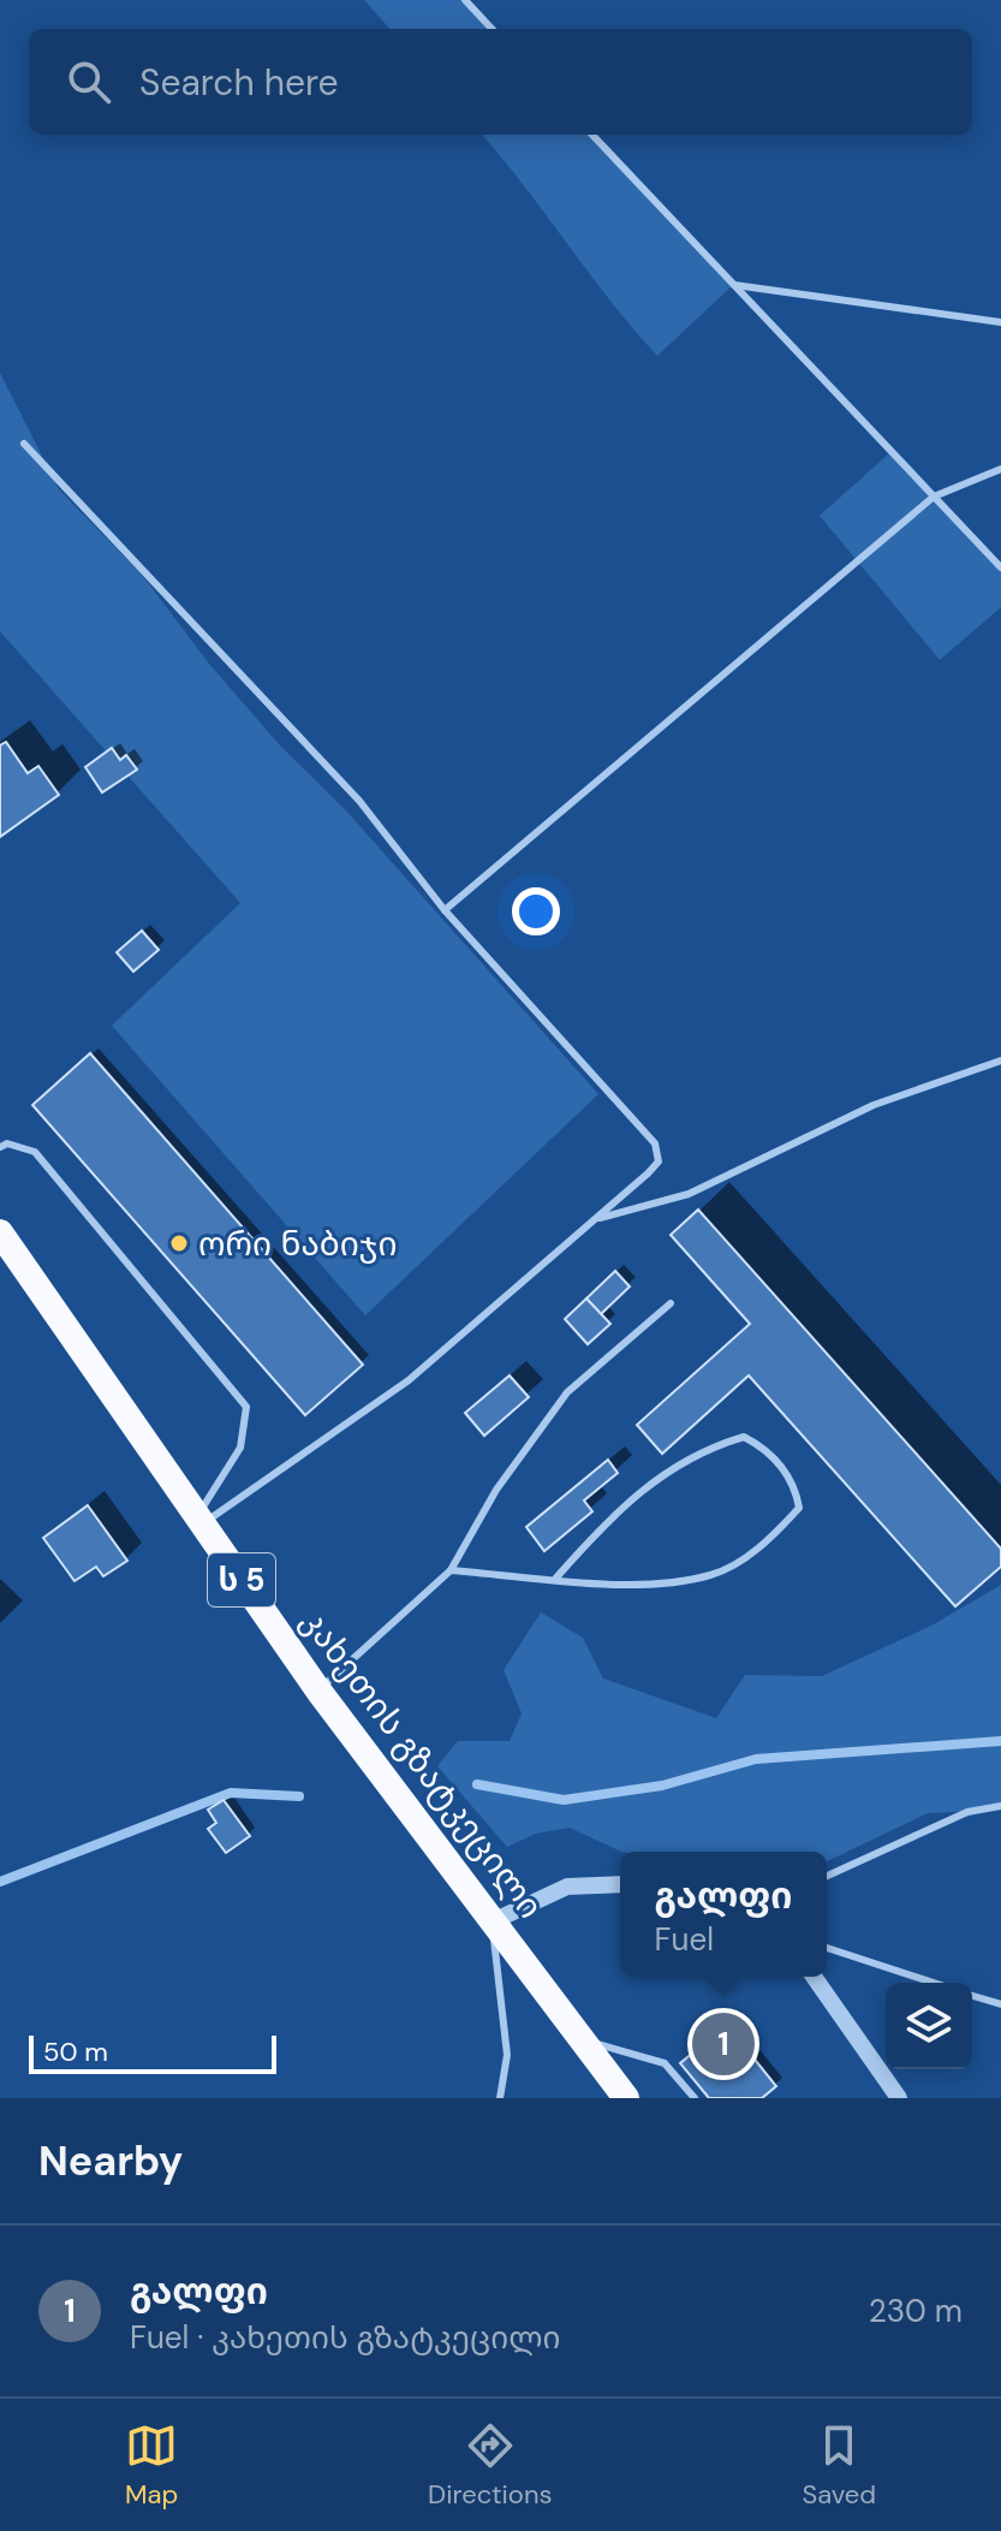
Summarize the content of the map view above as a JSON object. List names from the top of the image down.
{
  "streets": {
    "highway": ["ს 5", "კახეთის გზატკეცილი"]
  },
  "places": ["ორი ნაბიჯი"],
  "scale_bar": "50 m",
  "page": {
    "search": "Search here",
    "popup": ["გალფი", "Fuel"],
    "pins": "1",
    "scale": "50 m",
    "heading": "Nearby",
    "list": [
      {
        "mark": "1",
        "name": "გალფი",
        "note": "Fuel · კახეთის გზატკეცილი",
        "value": "230 m"
      }
    ],
    "nav": ["Map", "Directions", "Saved"]
  }
}
